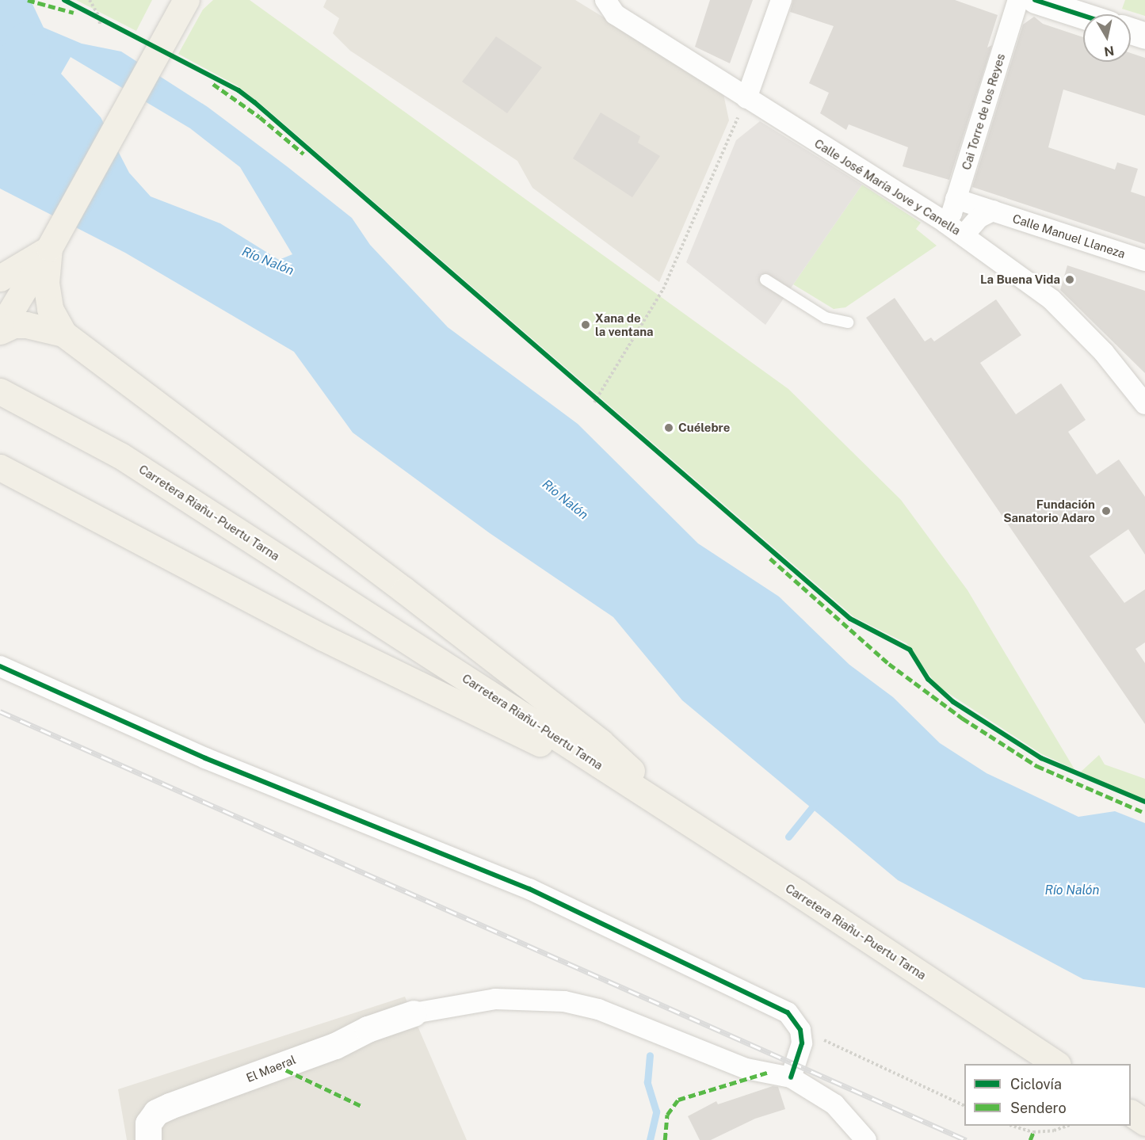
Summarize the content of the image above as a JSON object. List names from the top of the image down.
{
  "streets": {
    "main road": ["Carretera Riañu - Puertu Tarna"],
    "street": [
      "Cai Torre de los Reyes",
      "Calle José María Jove y Canella",
      "Calle Manuel Llaneza",
      "El Maeral"
    ]
  },
  "crossings": [
    ["Cai Torre de los Reyes", "Calle José María Jove y Canella"],
    ["Cai Torre de los Reyes", "Calle Manuel Llaneza"]
  ],
  "water": ["Río Nalón"],
  "places": [
    "La Buena Vida",
    "Xana de la ventana",
    "Cuélebre",
    "Fundación Sanatorio Adaro"
  ],
  "legend": ["Ciclovía", "Sendero"],
  "north": "bottom"
}
